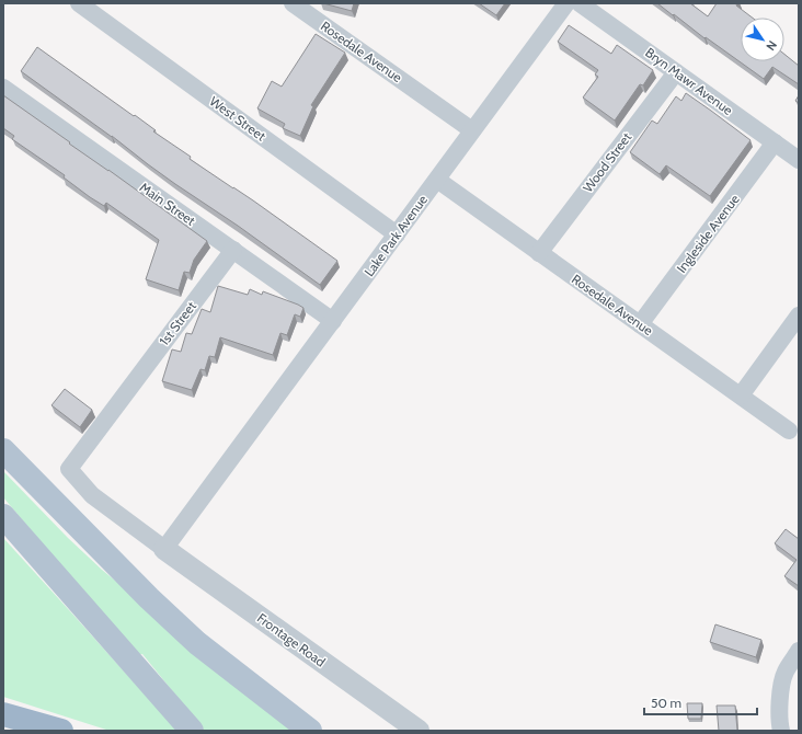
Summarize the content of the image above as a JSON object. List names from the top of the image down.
{
  "streets": {
    "street": [
      "Rosedale Avenue",
      "Bryn Mawr Avenue",
      "West Street",
      "Wood Street",
      "Main Street",
      "Ingleside Avenue",
      "Lake Park Avenue",
      "1st Street",
      "Frontage Road"
    ]
  },
  "crossings": [
    ["Rosedale Avenue", "Wood Street"],
    ["Rosedale Avenue", "Ingleside Avenue"],
    ["Rosedale Avenue", "Lake Park Avenue"],
    ["Bryn Mawr Avenue", "Wood Street"],
    ["Bryn Mawr Avenue", "Ingleside Avenue"],
    ["West Street", "Lake Park Avenue"],
    ["Main Street", "Lake Park Avenue"],
    ["Main Street", "1st Street"],
    ["Lake Park Avenue", "1st Street"],
    ["Lake Park Avenue", "Frontage Road"],
    ["1st Street", "Frontage Road"]
  ],
  "scale_bar": "50 m",
  "north": "bottom right"
}
